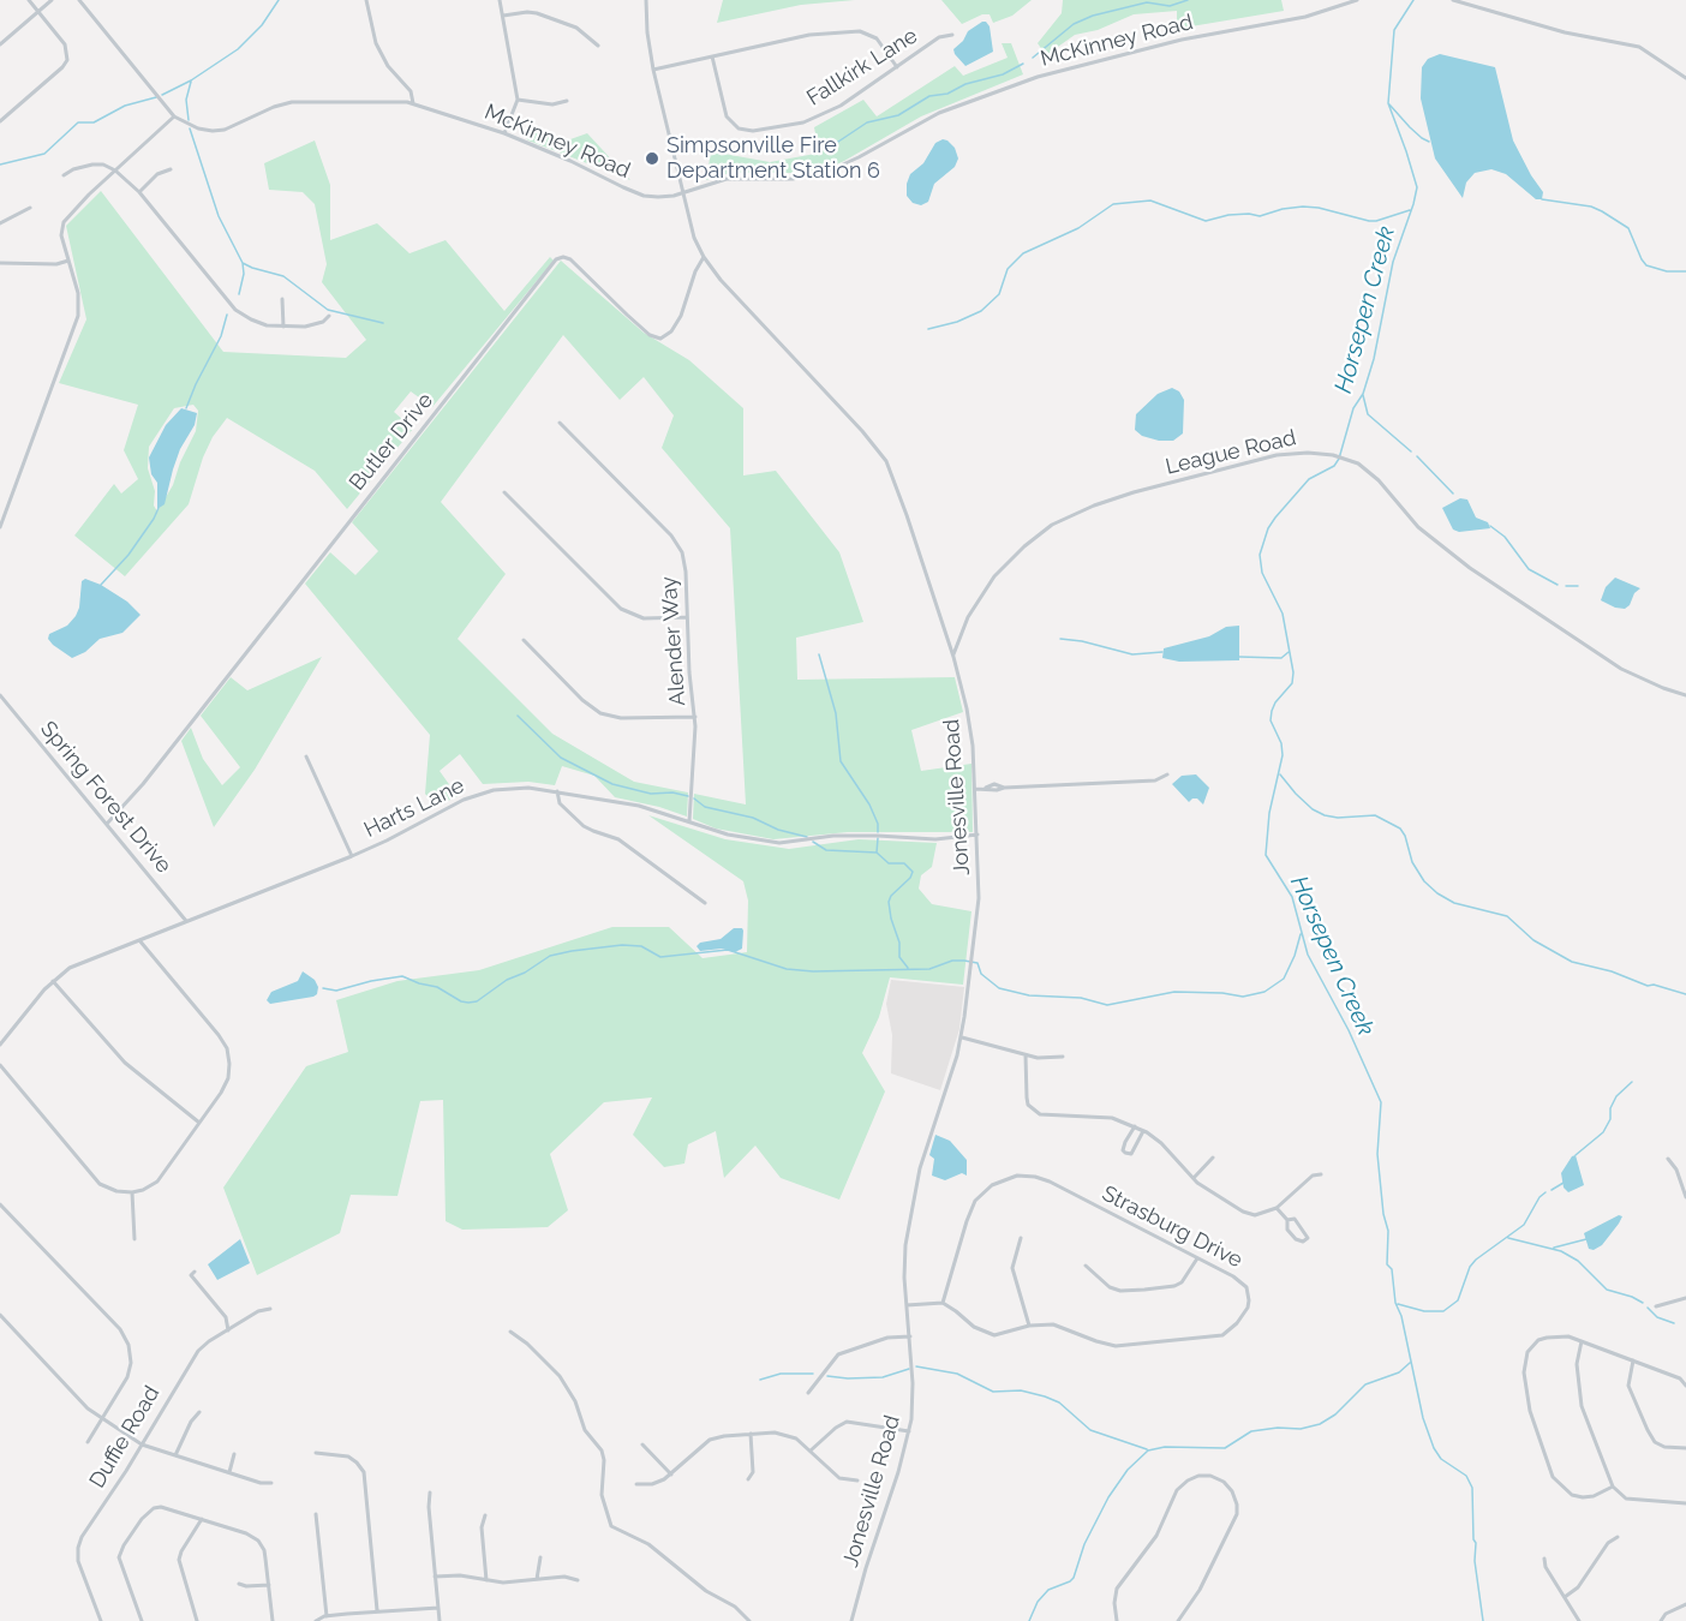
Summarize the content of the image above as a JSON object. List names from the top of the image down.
{
  "streets": {
    "street": [
      "McKinney Road",
      "Fallkirk Lane",
      "Butler Drive",
      "League Road",
      "Alender Way",
      "Spring Forest Drive",
      "Jonesville Road",
      "Harts Lane",
      "Strasburg Drive",
      "Duffie Road"
    ]
  },
  "crossings": [
    ["McKinney Road", "Jonesville Road"],
    ["Butler Drive", "Spring Forest Drive"],
    ["Butler Drive", "Jonesville Road"],
    ["League Road", "Jonesville Road"],
    ["Alender Way", "Harts Lane"],
    ["Spring Forest Drive", "Harts Lane"],
    ["Jonesville Road", "Harts Lane"]
  ],
  "water": ["Horsepen Creek"],
  "places": ["Simpsonville Fire Department Station 6"]
}
